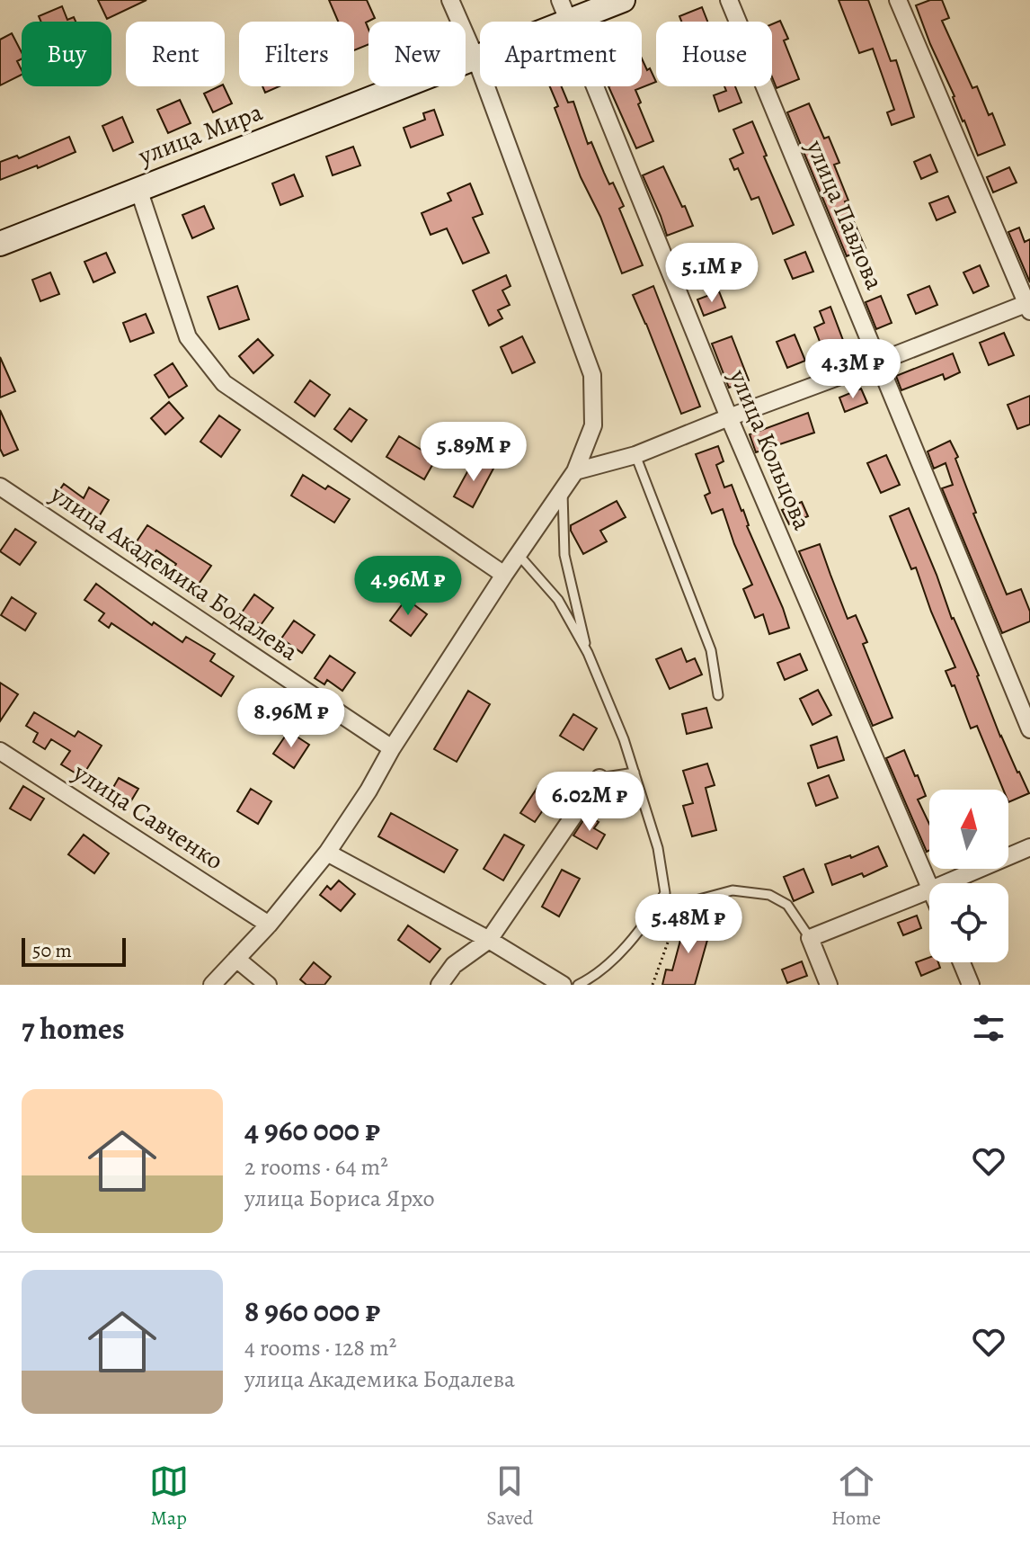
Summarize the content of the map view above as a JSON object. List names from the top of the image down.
{
  "streets": {
    "main road": ["улица Мира"],
    "street": [
      "улица Павлова",
      "улица Кольцова",
      "улица Академика Бодалева",
      "улица Савченко"
    ]
  },
  "crossings": [
    ["улица Мира", "улица Кольцова"]
  ],
  "scale_bar": "50 m",
  "north": "top",
  "page": {
    "chip": [
      "Buy",
      "Rent",
      "Filters",
      "New",
      "Apartment",
      "House"
    ],
    "price": [
      "5.1M ₽",
      "4.3M ₽",
      "5.89M ₽",
      "4.96M ₽",
      "8.96M ₽",
      "6.02M ₽",
      "5.48M ₽"
    ],
    "scale": "50 m",
    "heading": "7 homes",
    "list": [
      {
        "name": "4 960 000 ₽",
        "note": "2 rooms · 64 m² · улица Бориса Ярхо"
      },
      {
        "name": "8 960 000 ₽",
        "note": "4 rooms · 128 m² · улица Академика Бодалева"
      }
    ],
    "tabs": ["Map", "Saved", "Home"]
  }
}
